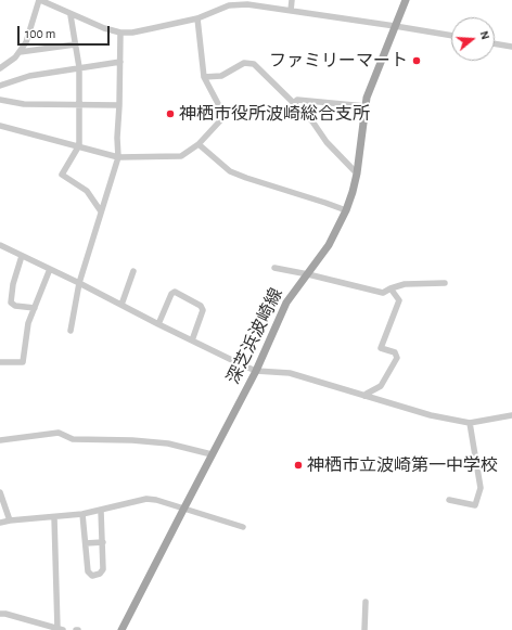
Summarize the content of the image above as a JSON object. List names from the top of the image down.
{
  "streets": {
    "main road": ["深芝浜波崎線"]
  },
  "places": ["ファミリーマート", "神栖市役所波崎総合支所", "神栖市立波崎第一中学校"],
  "scale_bar": "100 m",
  "north": "right"
}
